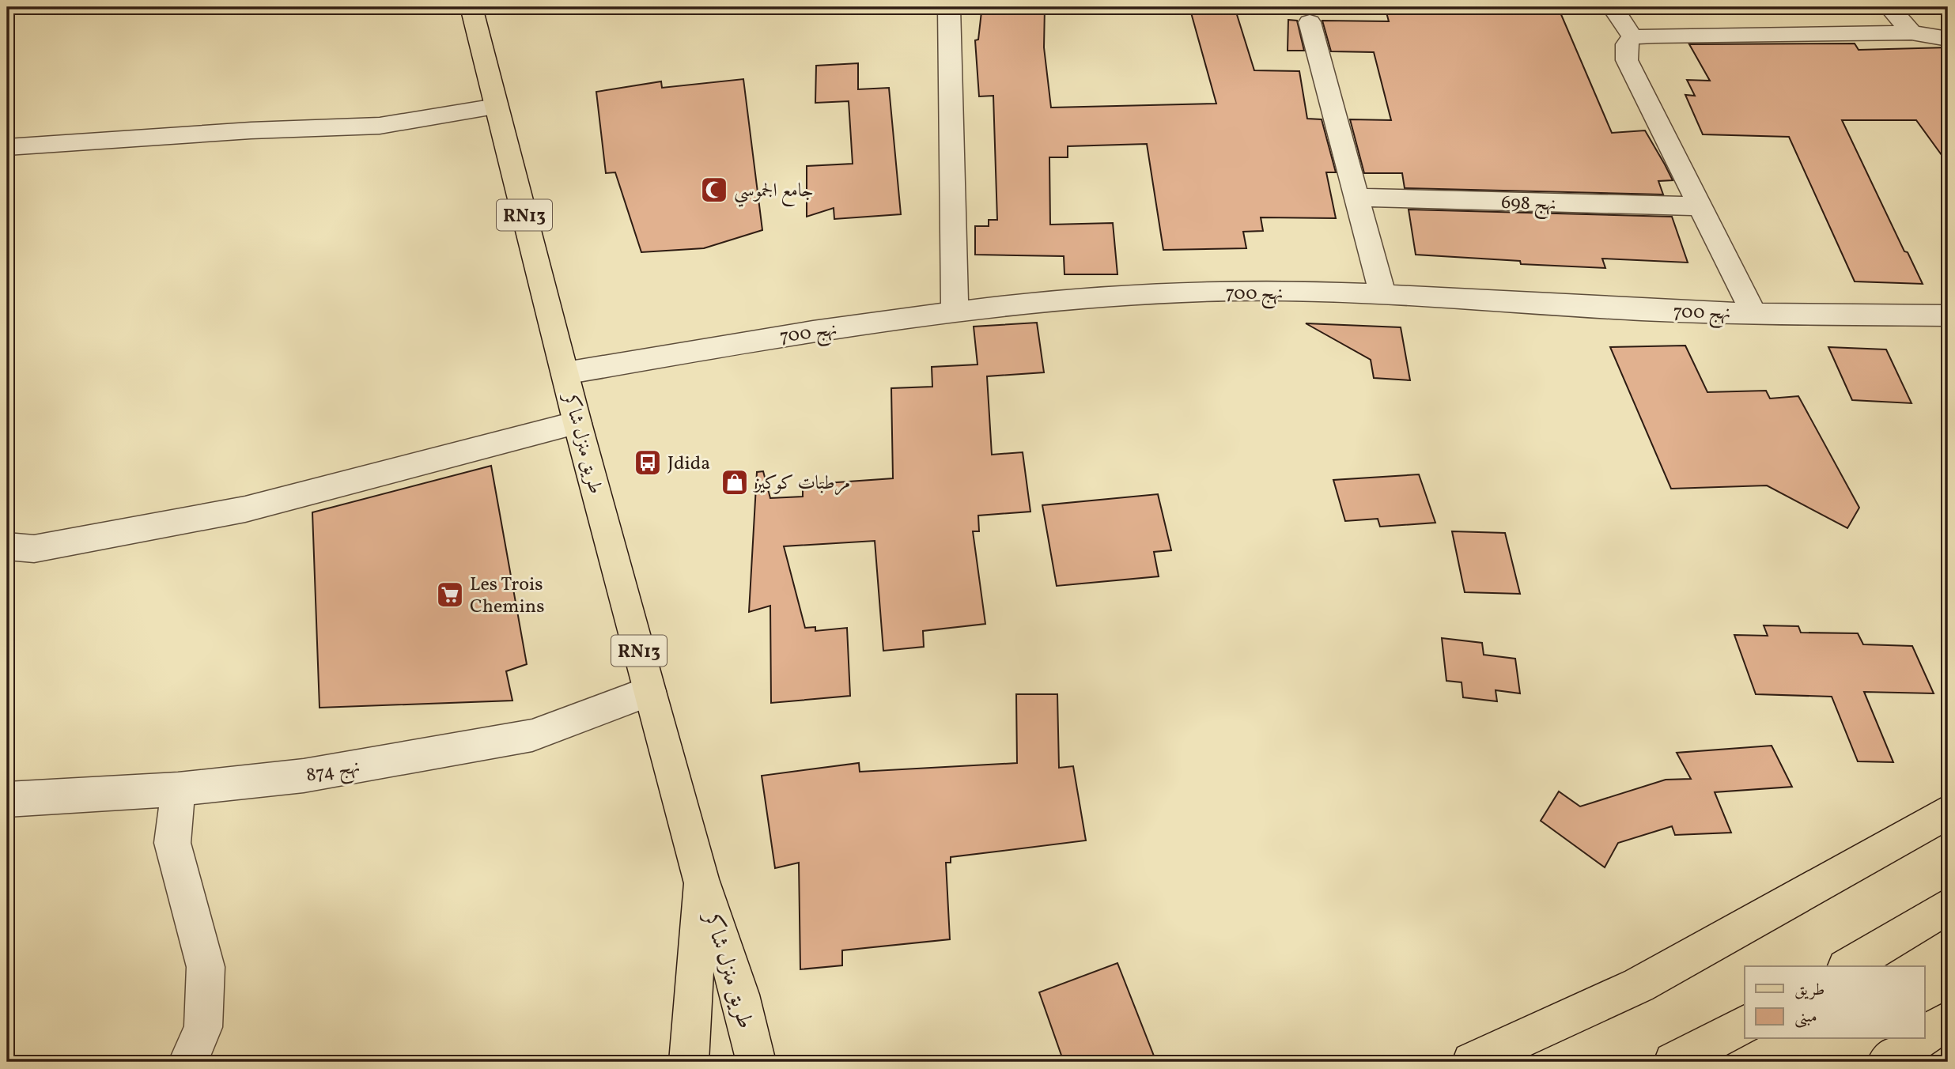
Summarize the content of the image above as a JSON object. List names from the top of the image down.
{
  "streets": {
    "main road": ["RN13", "طريق منزل شاكر"],
    "street": ["نهج 698", "نهج 700", "نهج 874"]
  },
  "crossings": [
    ["نهج 700", "طريق منزل شاكر"],
    ["طريق منزل شاكر", "نهج 874"]
  ],
  "places": {
    "mosque": ["جامع الجموسي"],
    "bus stop": ["Jdida"],
    "shop": ["مرطبات كوكيز"],
    "supermarket": ["Les Trois Chemins"]
  },
  "legend": ["طريق", "مبنى"]
}
